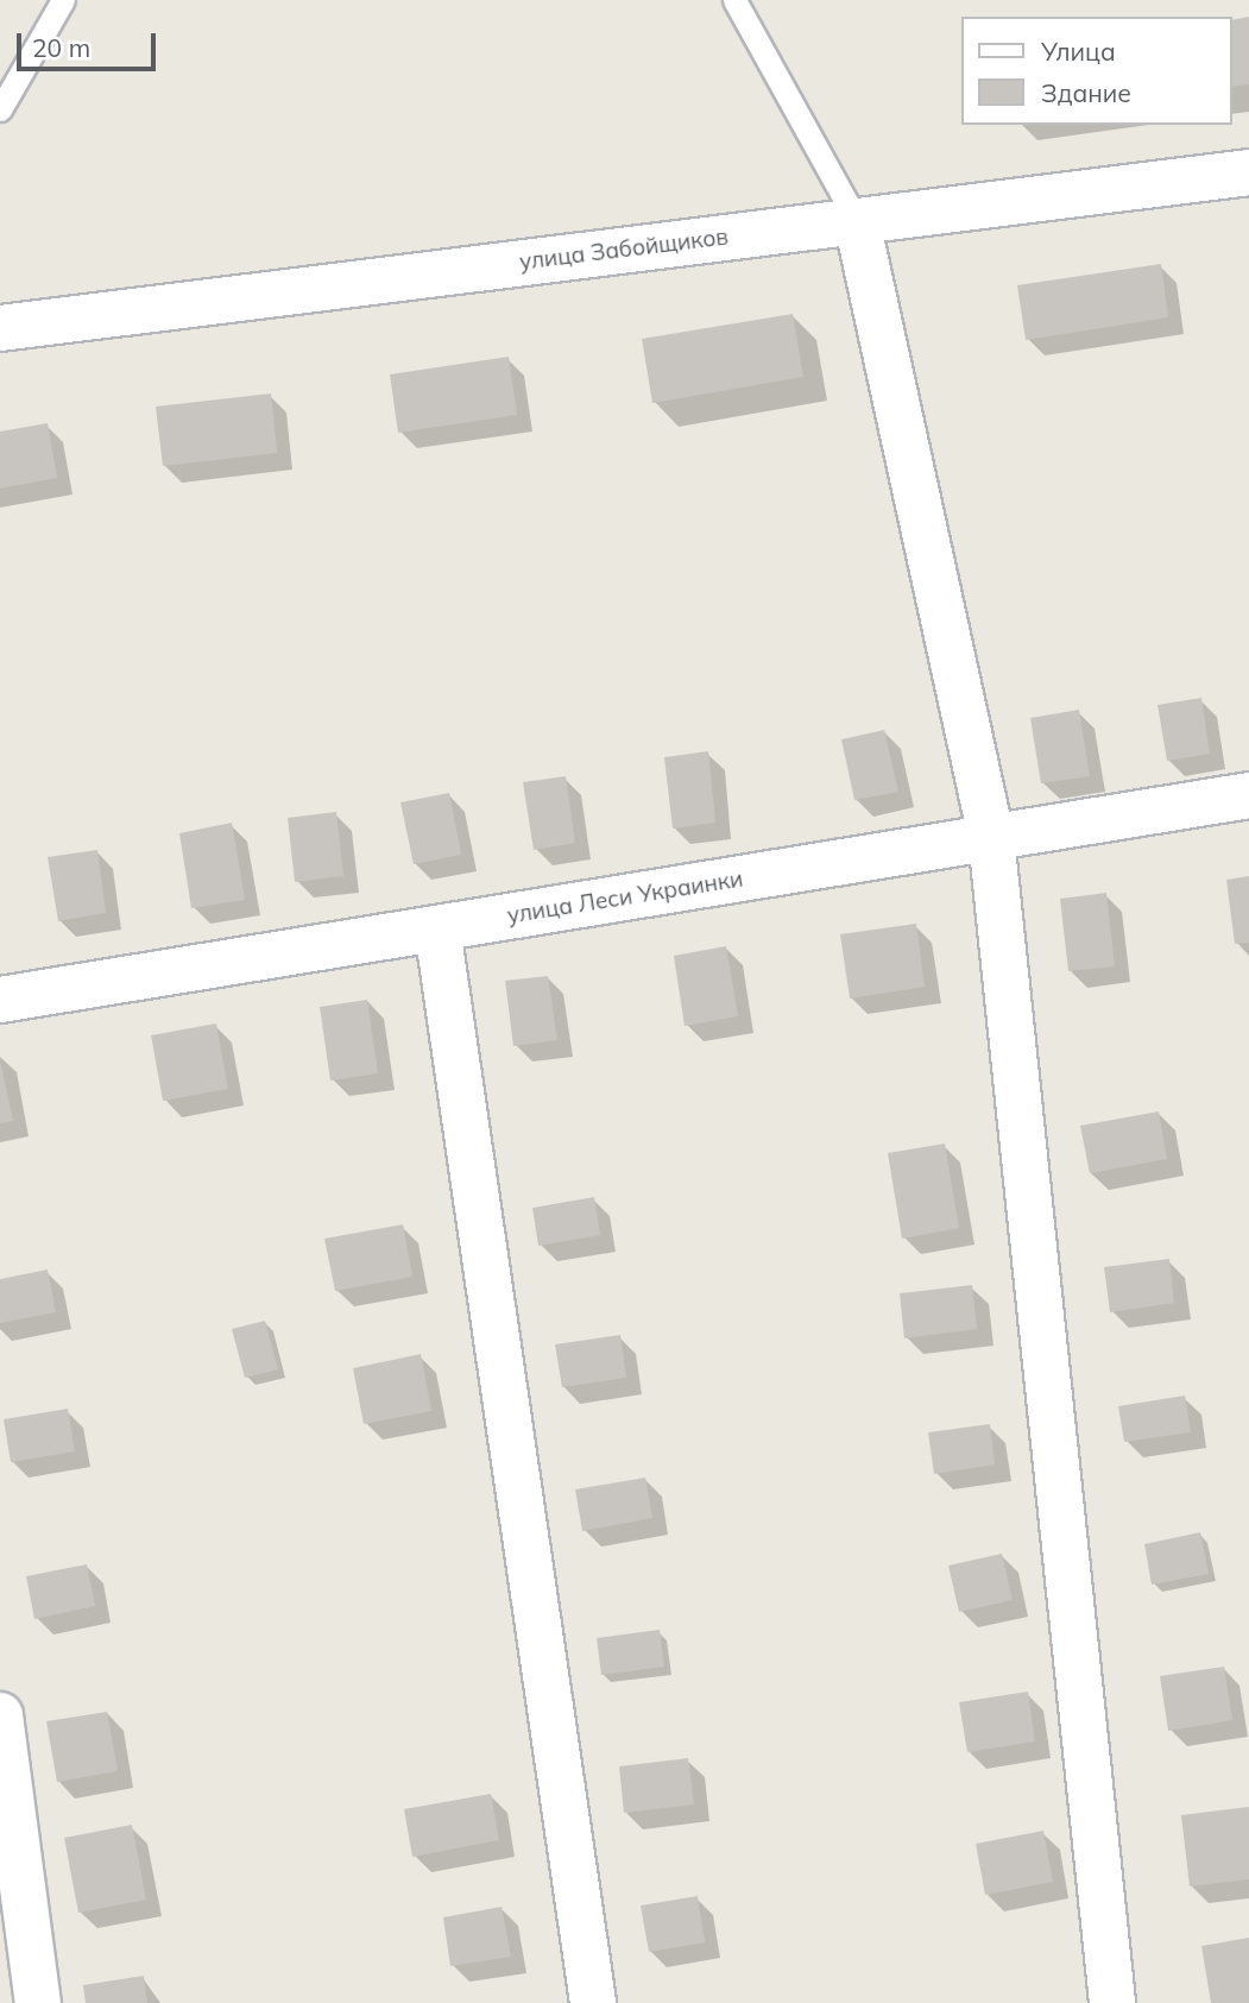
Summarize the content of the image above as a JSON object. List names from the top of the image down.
{
  "streets": {
    "street": ["улица Забойщиков", "улица Леси Украинки"]
  },
  "legend": ["Улица", "Здание"],
  "scale_bar": "20 m"
}
